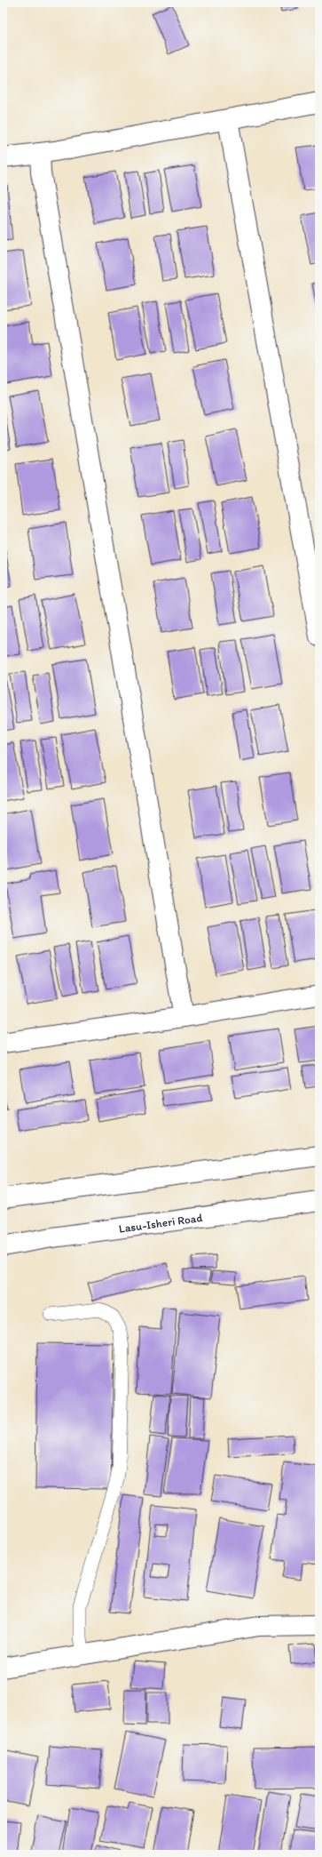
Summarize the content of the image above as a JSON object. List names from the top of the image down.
{
  "streets": {
    "street": ["Lasu-Isheri Road"]
  }
}
